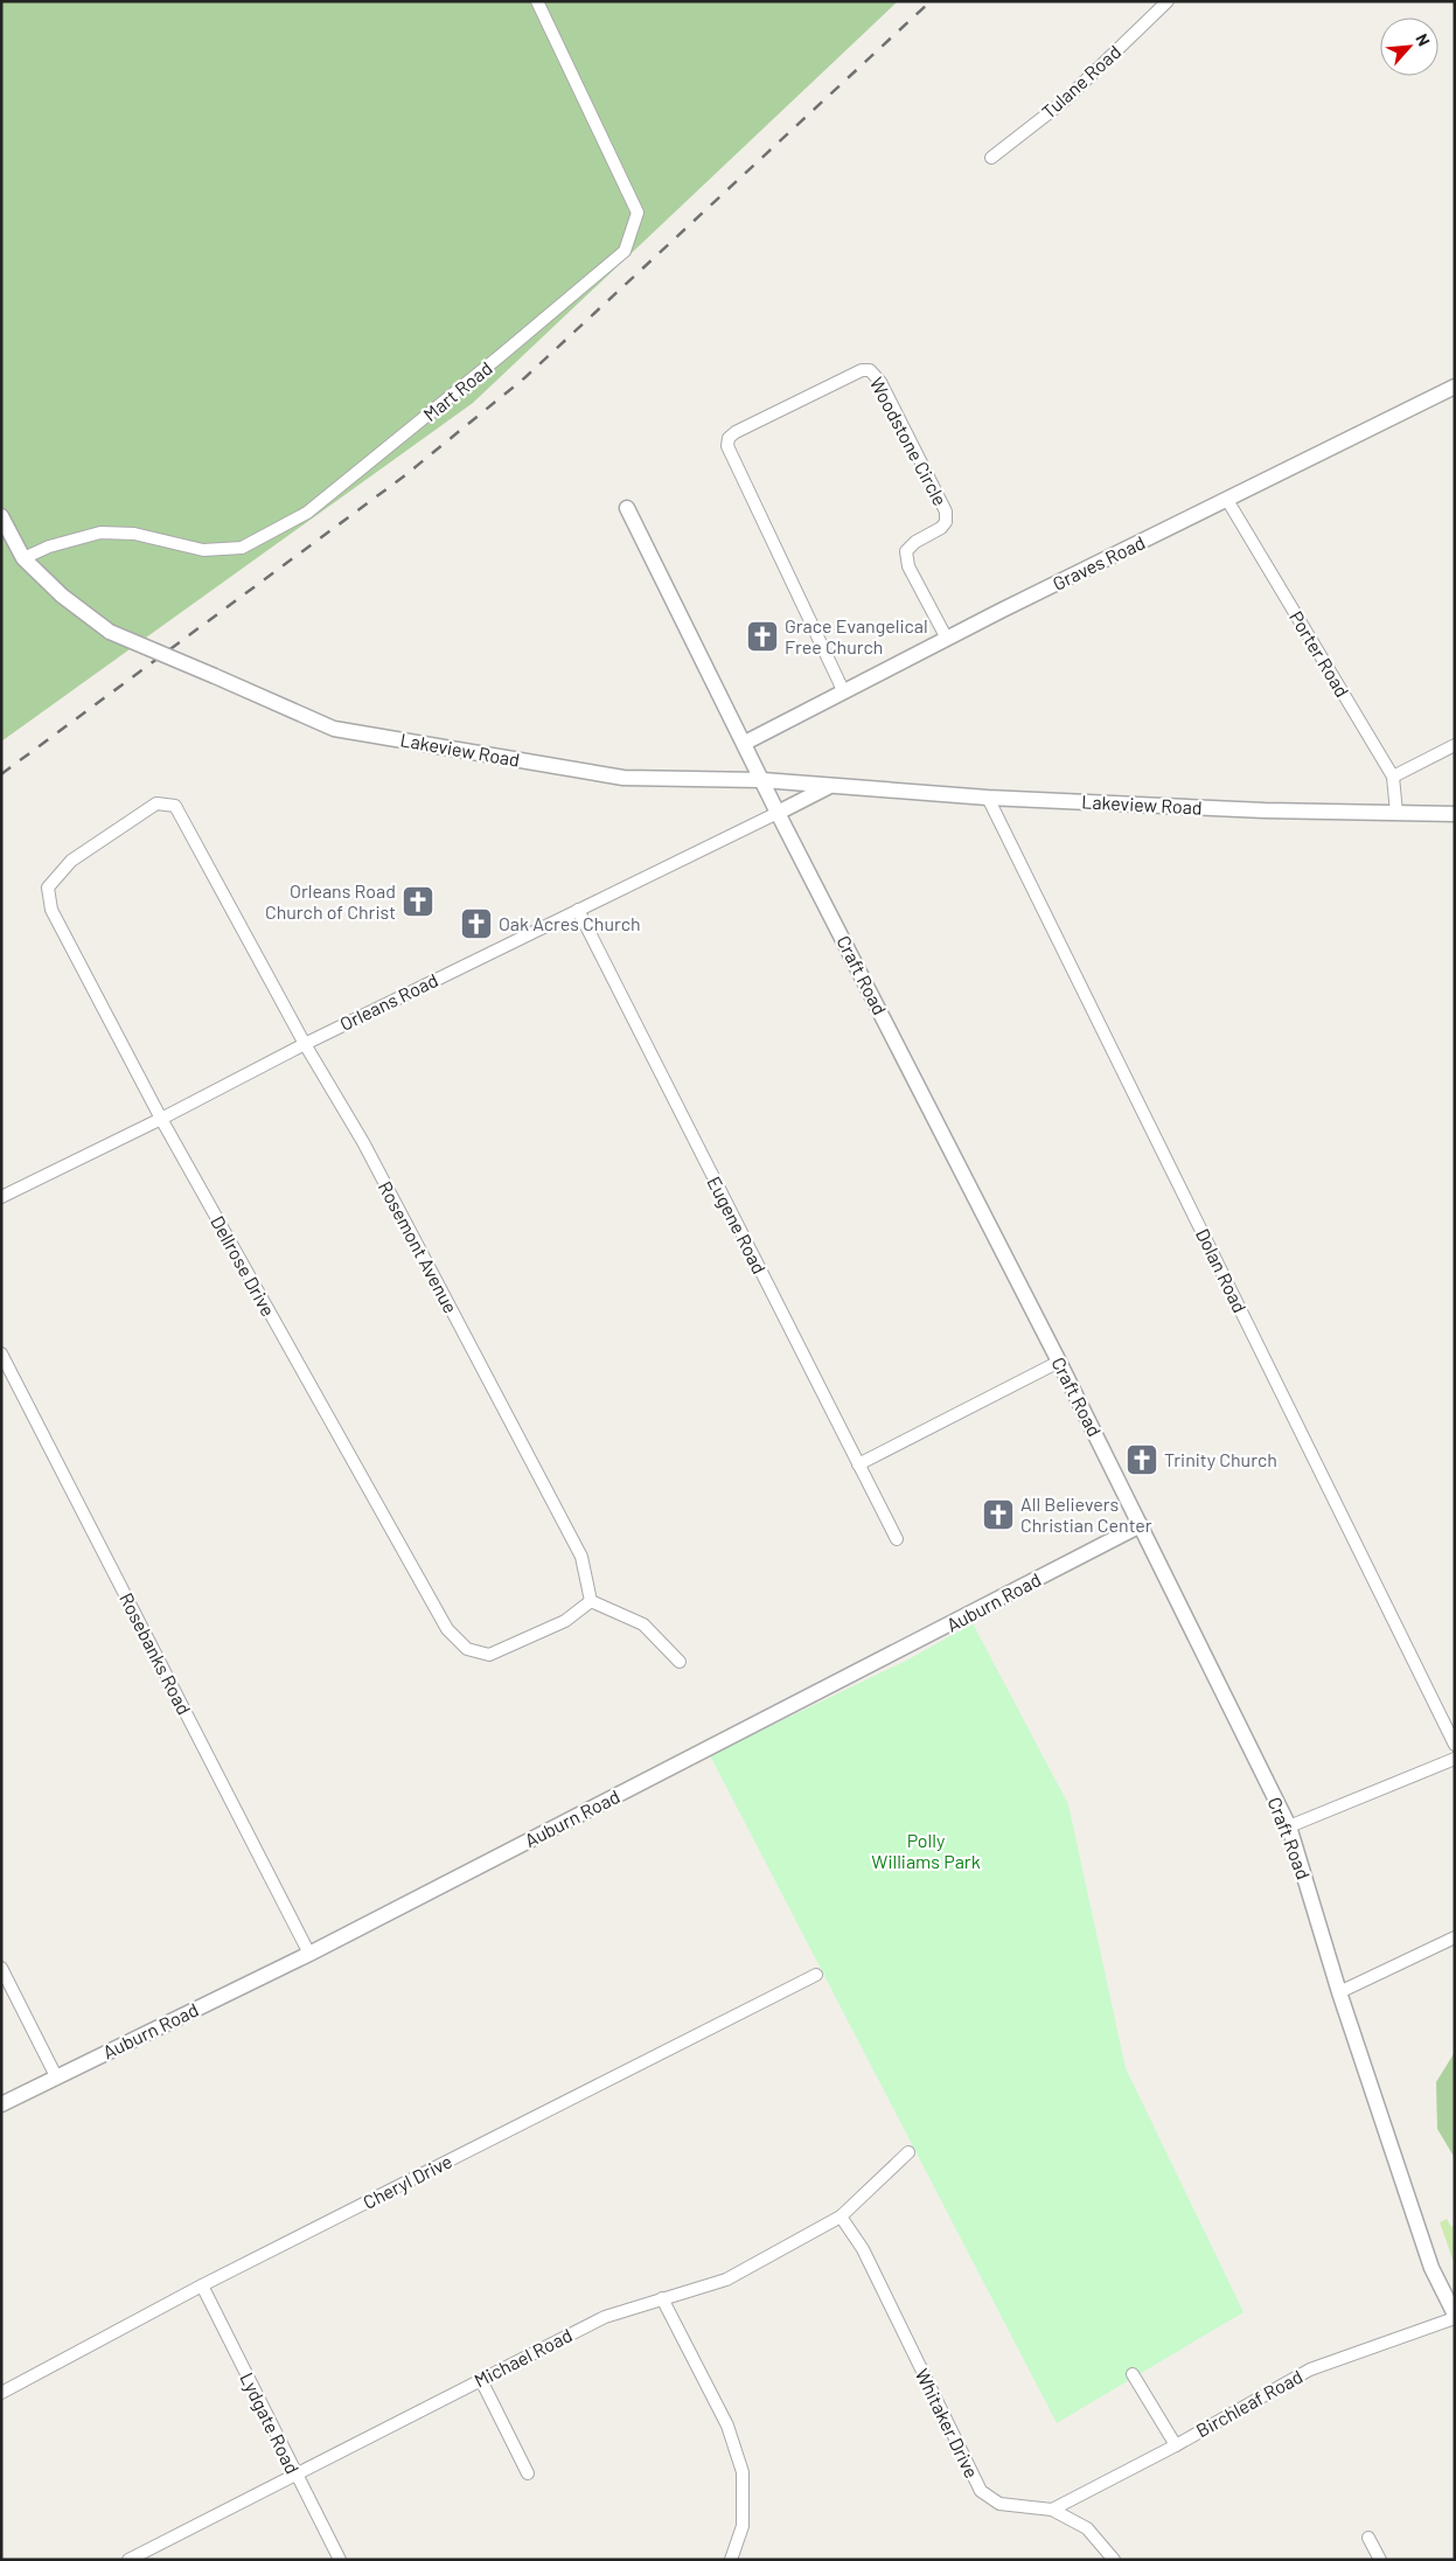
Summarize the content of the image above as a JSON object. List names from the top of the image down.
{
  "streets": {
    "street": [
      "Tulane Road",
      "Mart Road",
      "Woodstone Circle",
      "Graves Road",
      "Porter Road",
      "Lakeview Road",
      "Craft Road",
      "Orleans Road",
      "Eugene Road",
      "Rosemont Avenue",
      "Dellrose Drive",
      "Dolan Road",
      "Auburn Road",
      "Rosebanks Road",
      "Cheryl Drive",
      "Michael Road",
      "Birchleaf Road",
      "Lydgate Road",
      "Whitaker Drive"
    ]
  },
  "crossings": [
    ["Mart Road", "Lakeview Road"],
    ["Woodstone Circle", "Graves Road"],
    ["Graves Road", "Porter Road"],
    ["Graves Road", "Craft Road"],
    ["Porter Road", "Lakeview Road"],
    ["Lakeview Road", "Craft Road"],
    ["Lakeview Road", "Dolan Road"],
    ["Craft Road", "Orleans Road"],
    ["Craft Road", "Auburn Road"],
    ["Craft Road", "Birchleaf Road"],
    ["Orleans Road", "Eugene Road"],
    ["Orleans Road", "Rosemont Avenue"],
    ["Orleans Road", "Dellrose Drive"],
    ["Rosemont Avenue", "Dellrose Drive"],
    ["Auburn Road", "Rosebanks Road"],
    ["Cheryl Drive", "Lydgate Road"],
    ["Michael Road", "Lydgate Road"],
    ["Michael Road", "Whitaker Drive"],
    ["Birchleaf Road", "Whitaker Drive"]
  ],
  "parks": ["Polly Williams Park"],
  "places": {
    "church": [
      "Grace Evangelical Free Church",
      "Orleans Road Church of Christ",
      "Oak Acres Church",
      "Trinity Church",
      "All Believers Christian Center"
    ]
  },
  "north": "top right"
}
